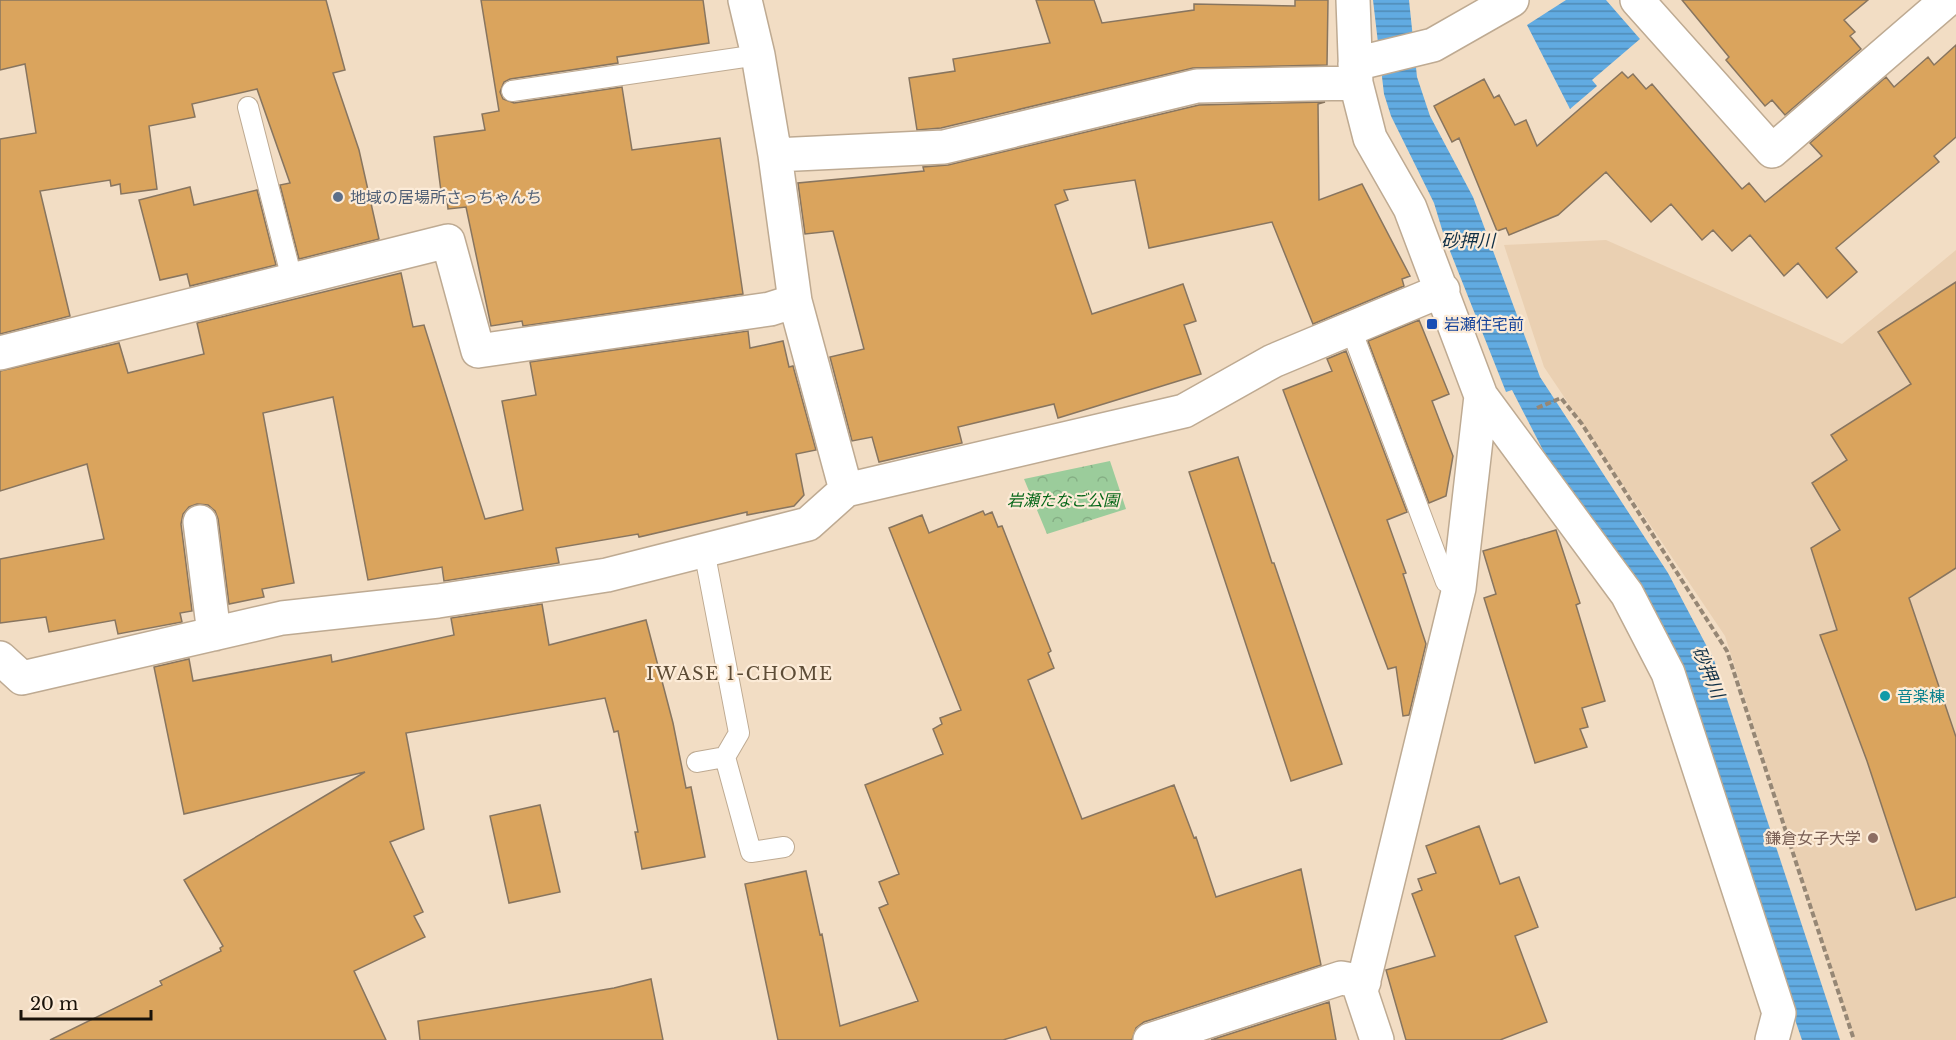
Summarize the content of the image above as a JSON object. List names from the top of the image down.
{
  "districts": ["IWASE 1-CHOME"],
  "water": ["砂押川"],
  "parks": ["岩瀬たなご公園"],
  "places": {
    "other": ["地域の居場所さっちゃんち", "音楽棟", "鎌倉女子大学"],
    "transit": ["岩瀬住宅前"]
  },
  "scale_bar": "20 m"
}
